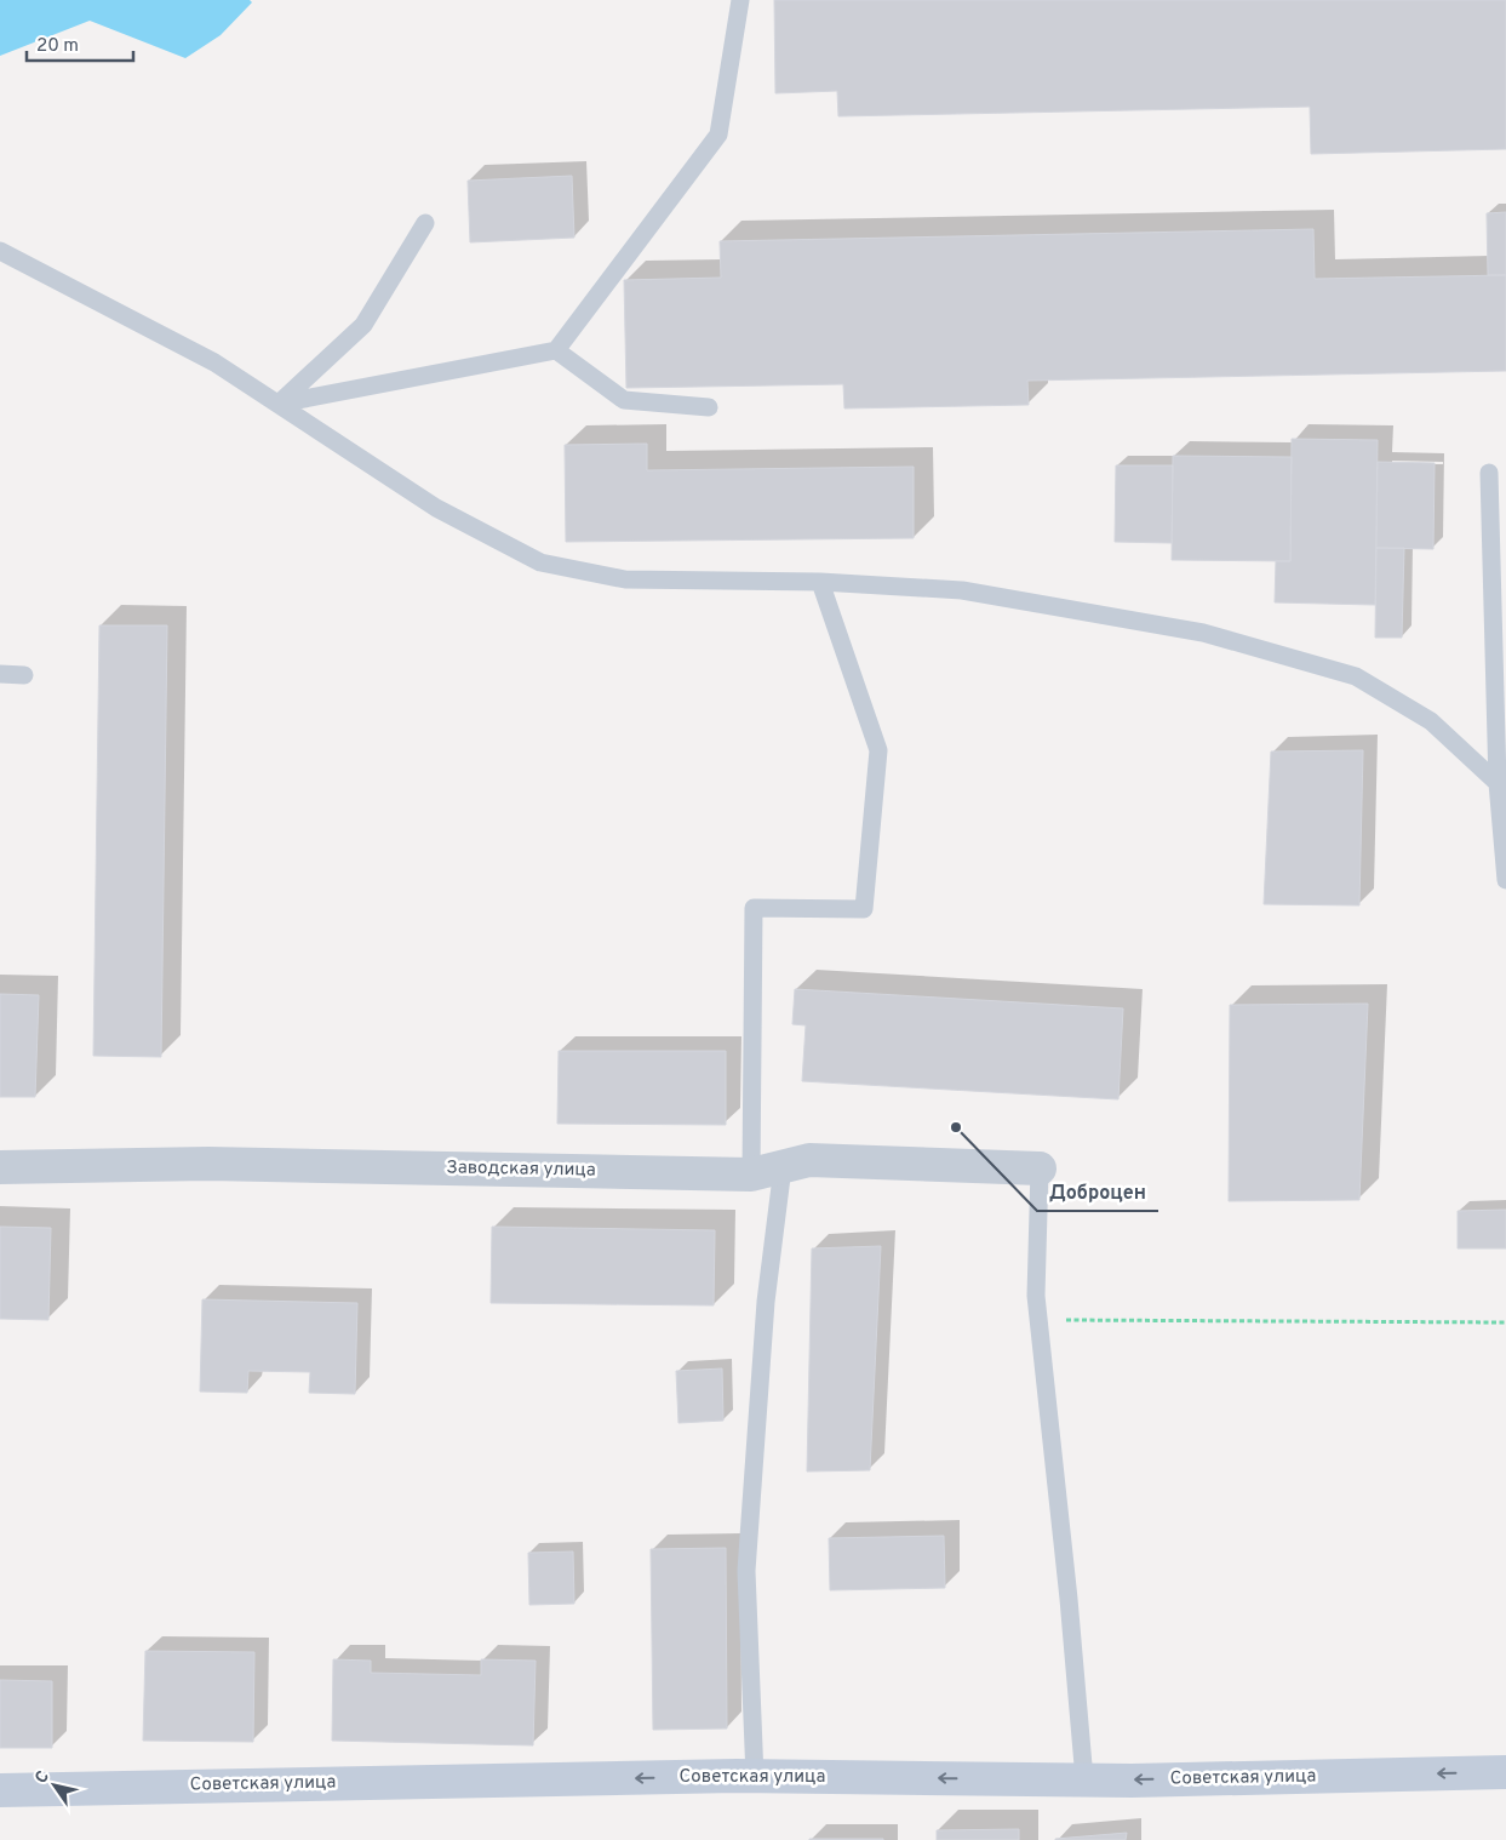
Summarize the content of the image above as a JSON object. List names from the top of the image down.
{
  "streets": {
    "main road": ["Советская улица"],
    "street": ["Заводская улица"]
  },
  "one_way": ["Советская улица"],
  "places": ["Доброцен"],
  "scale_bar": "20 m",
  "north": "top left"
}
